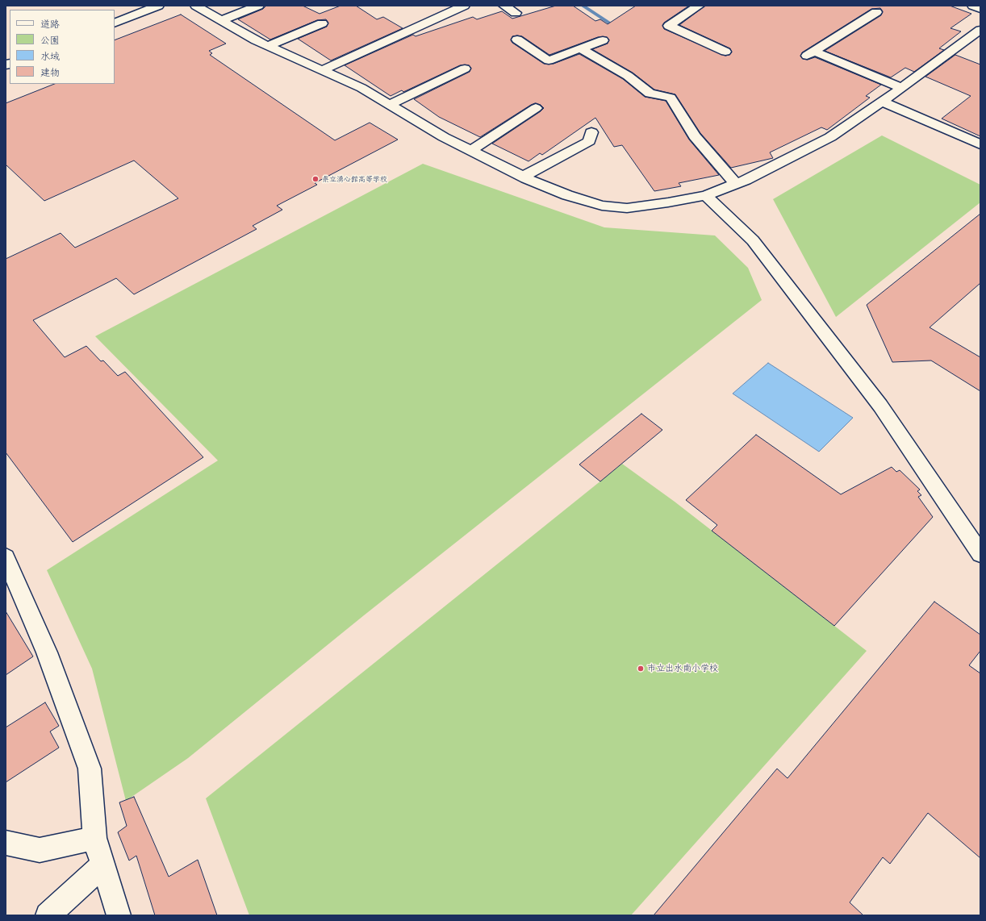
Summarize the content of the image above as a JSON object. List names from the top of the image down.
{
  "places": ["県立湧心館高等学校", "市立出水南小学校"],
  "legend": [
    "道路",
    "公園",
    "水域",
    "建物"
  ]
}
